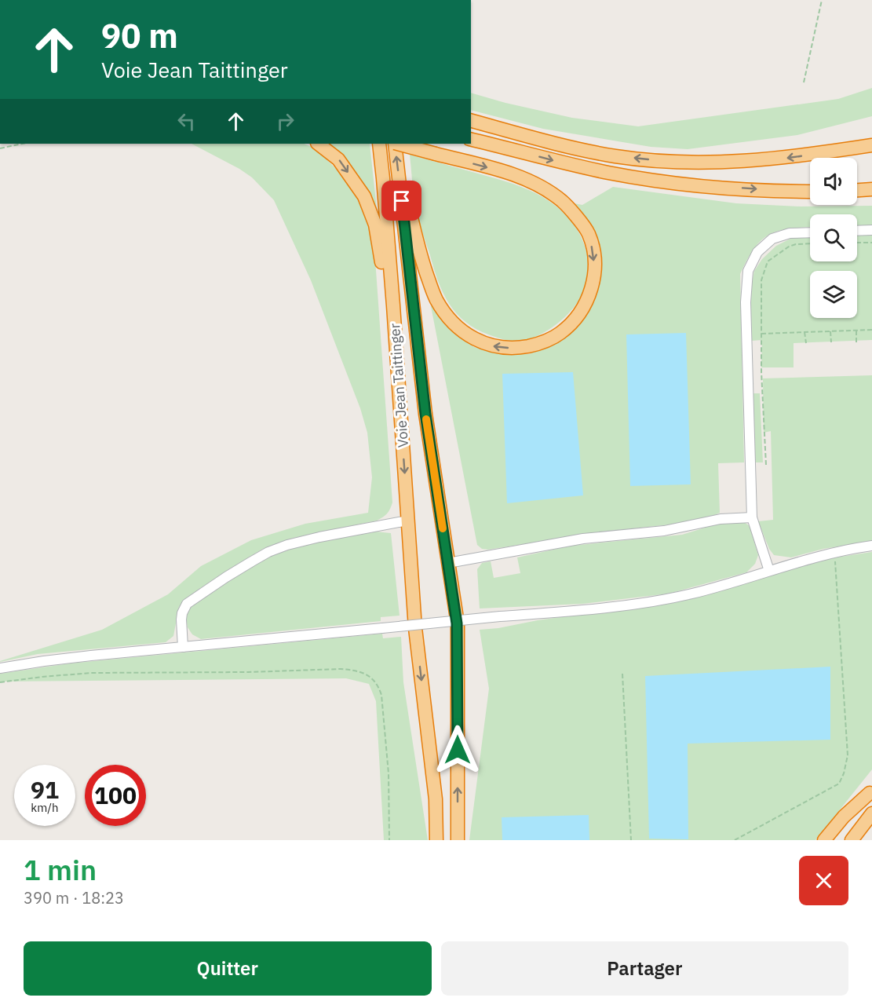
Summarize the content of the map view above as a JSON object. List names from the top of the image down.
{
  "streets": {
    "highway": ["Voie Jean Taittinger"]
  },
  "page": {
    "turn": ["90 m", "Voie Jean Taittinger"],
    "speed": "91 km/h",
    "limit": "100",
    "heading": ["1 min", "390 m · 18:23"],
    "buttons": ["Quitter", "Partager"]
  }
}
